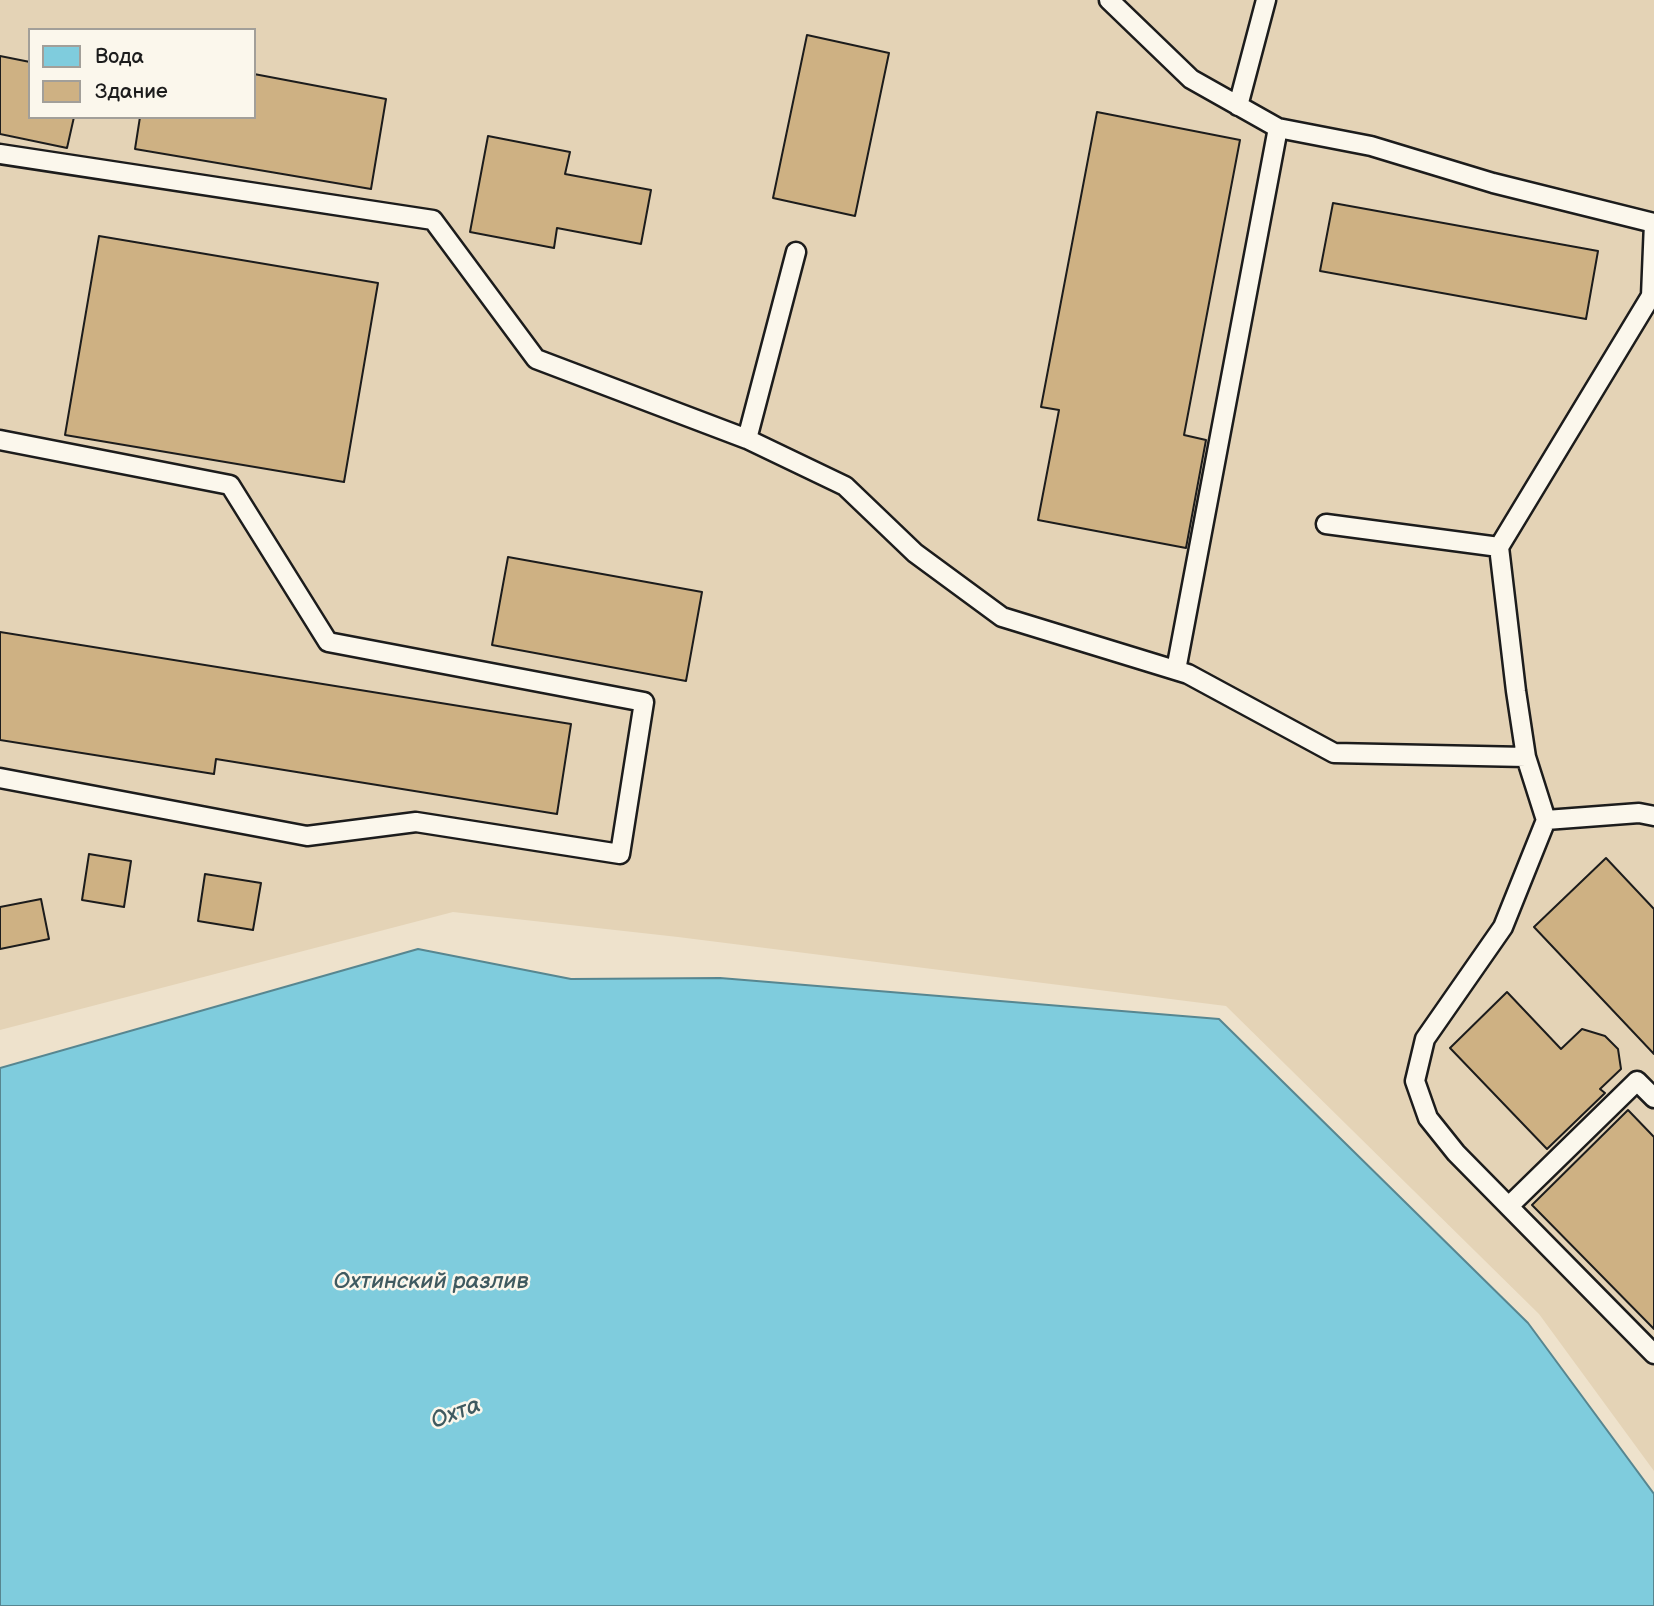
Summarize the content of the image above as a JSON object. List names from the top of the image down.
{
  "water": ["Охтинский разлив", "Охта"],
  "legend": ["Вода", "Здание"]
}
